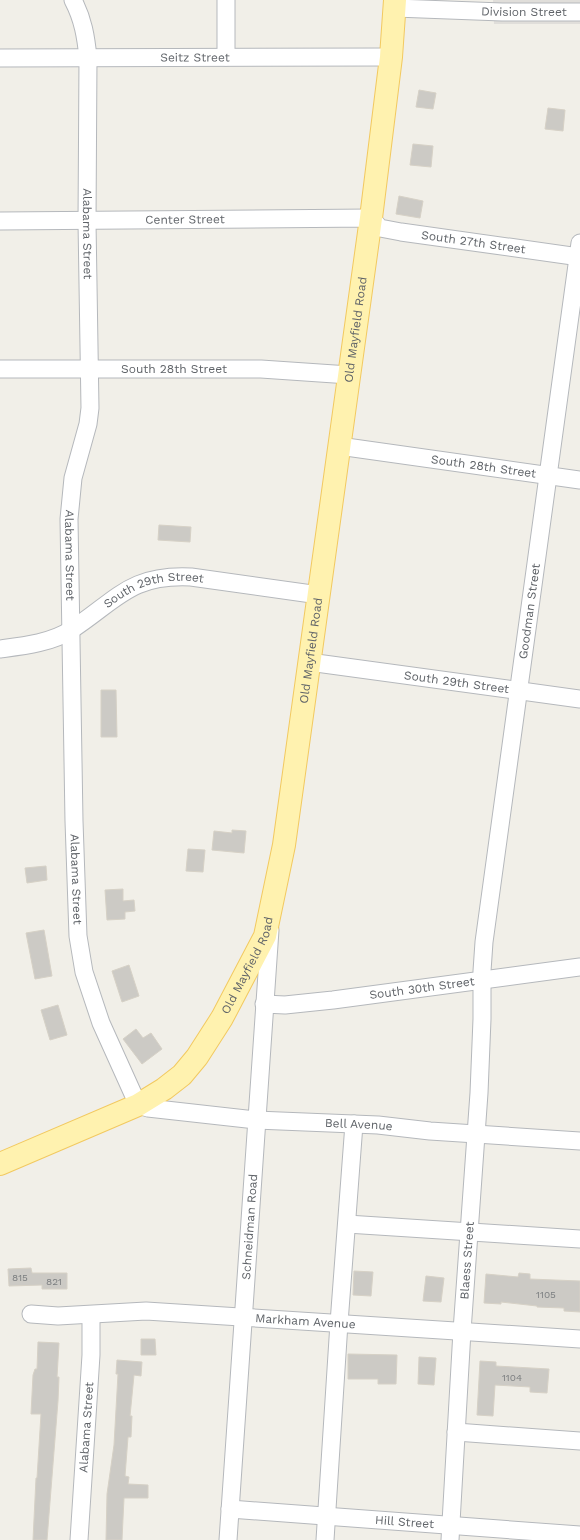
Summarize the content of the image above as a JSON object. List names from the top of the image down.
{
  "streets": {
    "main road": ["Old Mayfield Road"],
    "street": [
      "Division Street",
      "Seitz Street",
      "Center Street",
      "Alabama Street",
      "South 27th Street",
      "South 28th Street",
      "South 29th Street",
      "Goodman Street",
      "South 30th Street",
      "Bell Avenue",
      "Schneidman Road",
      "Blaess Street",
      "Markham Avenue",
      "Hill Street"
    ]
  },
  "crossings": [
    ["Division Street", "Old Mayfield Road"],
    ["Seitz Street", "Alabama Street"],
    ["Seitz Street", "Old Mayfield Road"],
    ["Center Street", "Alabama Street"],
    ["Center Street", "South 27th Street"],
    ["Center Street", "Old Mayfield Road"],
    ["Alabama Street", "Old Mayfield Road"],
    ["Alabama Street", "South 28th Street"],
    ["Alabama Street", "South 29th Street"],
    ["Alabama Street", "Bell Avenue"],
    ["Alabama Street", "Markham Avenue"],
    ["South 27th Street", "Old Mayfield Road"],
    ["South 27th Street", "Goodman Street"],
    ["Old Mayfield Road", "South 28th Street"],
    ["Old Mayfield Road", "South 29th Street"],
    ["Old Mayfield Road", "Bell Avenue"],
    ["Old Mayfield Road", "Schneidman Road"],
    ["South 28th Street", "Goodman Street"],
    ["South 29th Street", "Goodman Street"],
    ["Goodman Street", "South 30th Street"],
    ["Goodman Street", "Blaess Street"],
    ["South 30th Street", "Schneidman Road"],
    ["South 30th Street", "Blaess Street"],
    ["Bell Avenue", "Schneidman Road"],
    ["Bell Avenue", "Blaess Street"],
    ["Schneidman Road", "Markham Avenue"],
    ["Schneidman Road", "Hill Street"],
    ["Blaess Street", "Markham Avenue"],
    ["Blaess Street", "Hill Street"]
  ],
  "house_numbers": [
    "815",
    "821",
    "1105",
    "1104"
  ]
}
